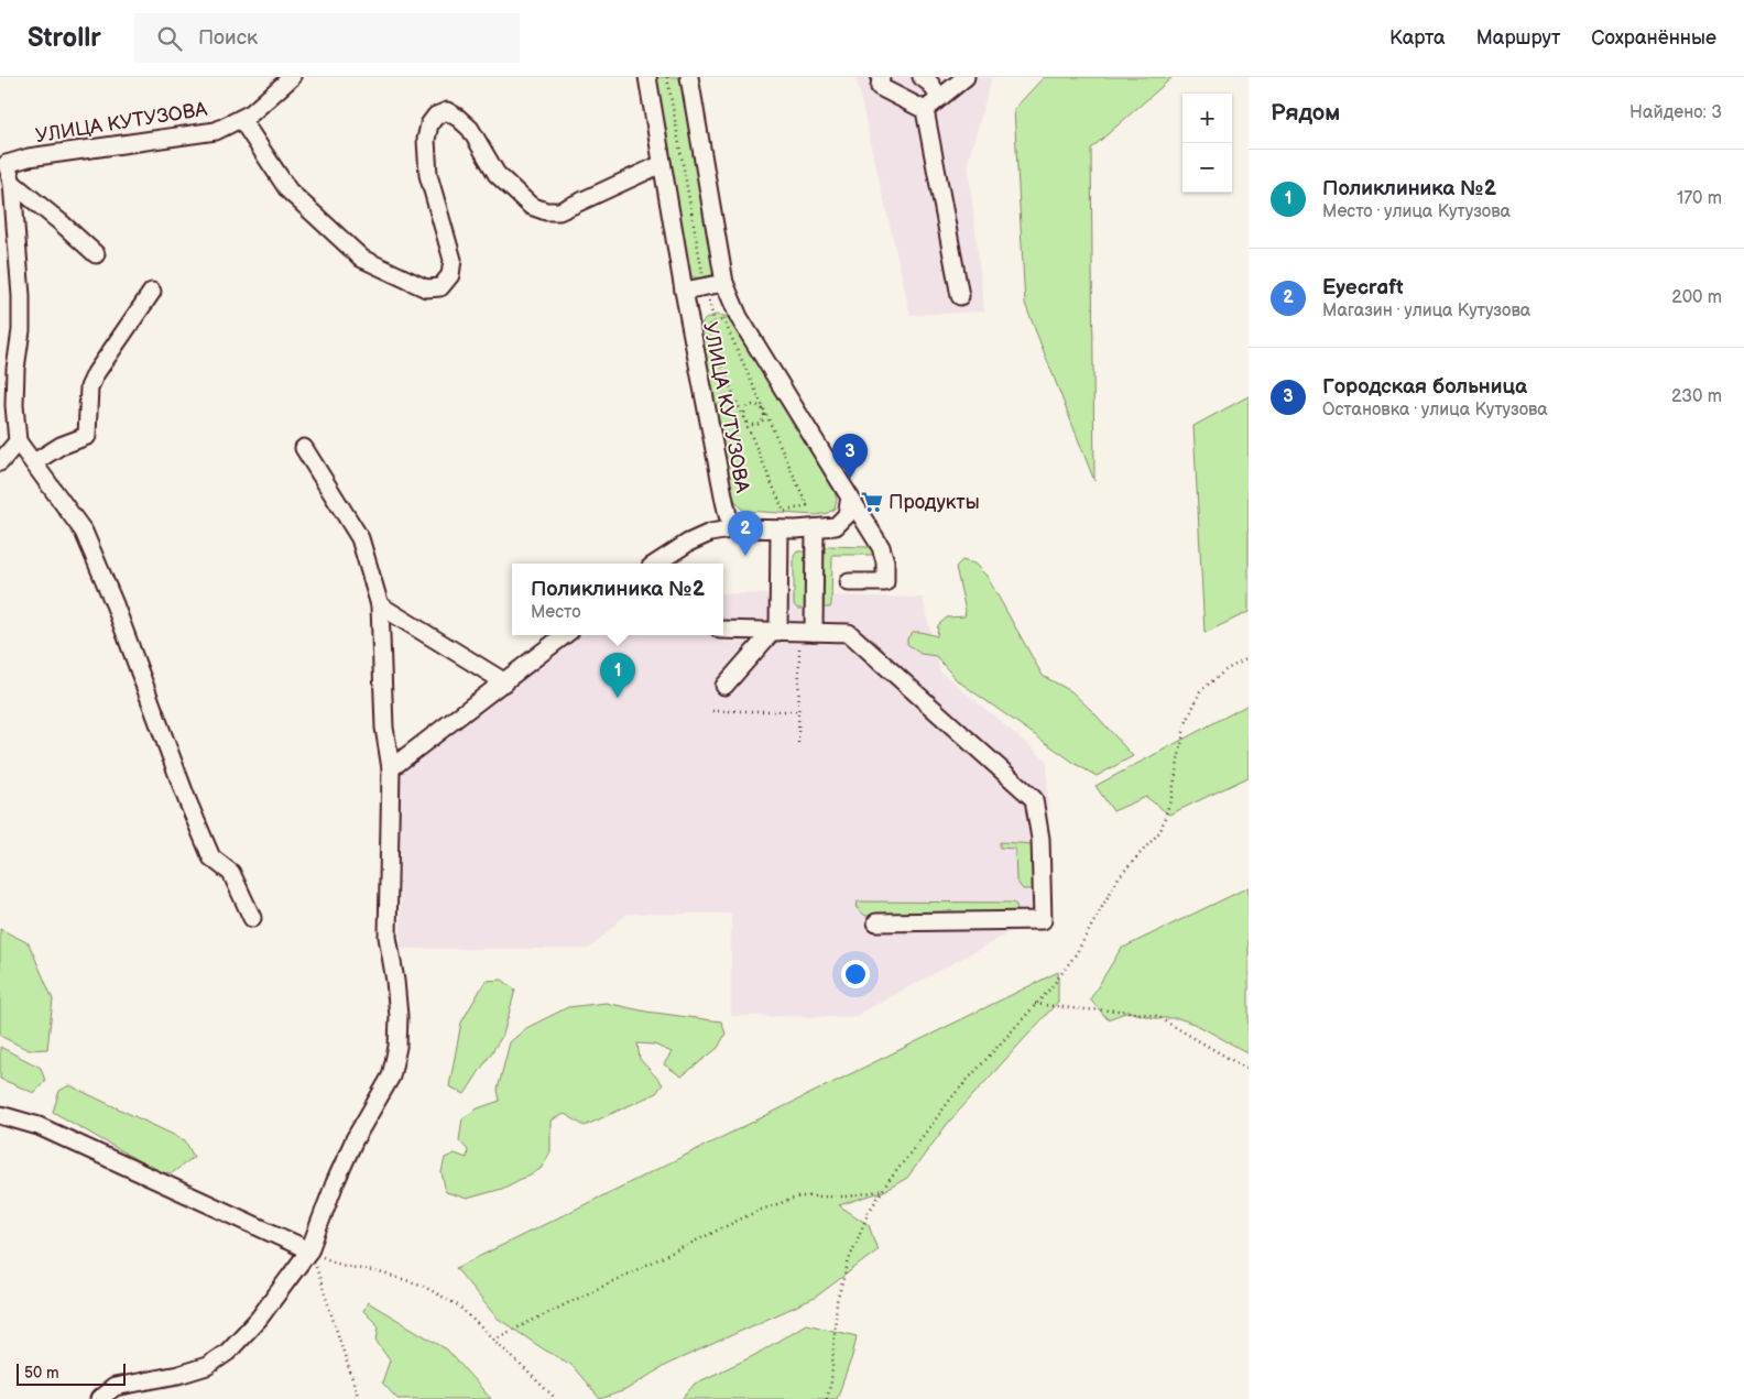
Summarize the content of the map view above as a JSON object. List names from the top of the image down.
{
  "streets": {
    "street": ["УЛИЦА КУТУЗОВА"]
  },
  "places": {
    "supermarket": ["Продукты"]
  },
  "scale_bar": "50 m",
  "page": {
    "header": "Strollr",
    "search": "Поиск",
    "nav": ["Карта", "Маршрут", "Сохранённые"],
    "heading": ["Рядом", "Найдено: 3"],
    "map_buttons": ["+", "−"],
    "list": [
      {
        "mark": "1",
        "name": "Поликлиника №2",
        "note": "Место · улица Кутузова",
        "value": "170 m"
      },
      {
        "mark": "2",
        "name": "Eyecraft",
        "note": "Магазин · улица Кутузова",
        "value": "200 m"
      },
      {
        "mark": "3",
        "name": "Городская больница",
        "note": "Остановка · улица Кутузова",
        "value": "230 m"
      }
    ],
    "pins": ["3", "2", "1"],
    "popup": ["Поликлиника №2", "Место"],
    "scale": "50 m"
  }
}
